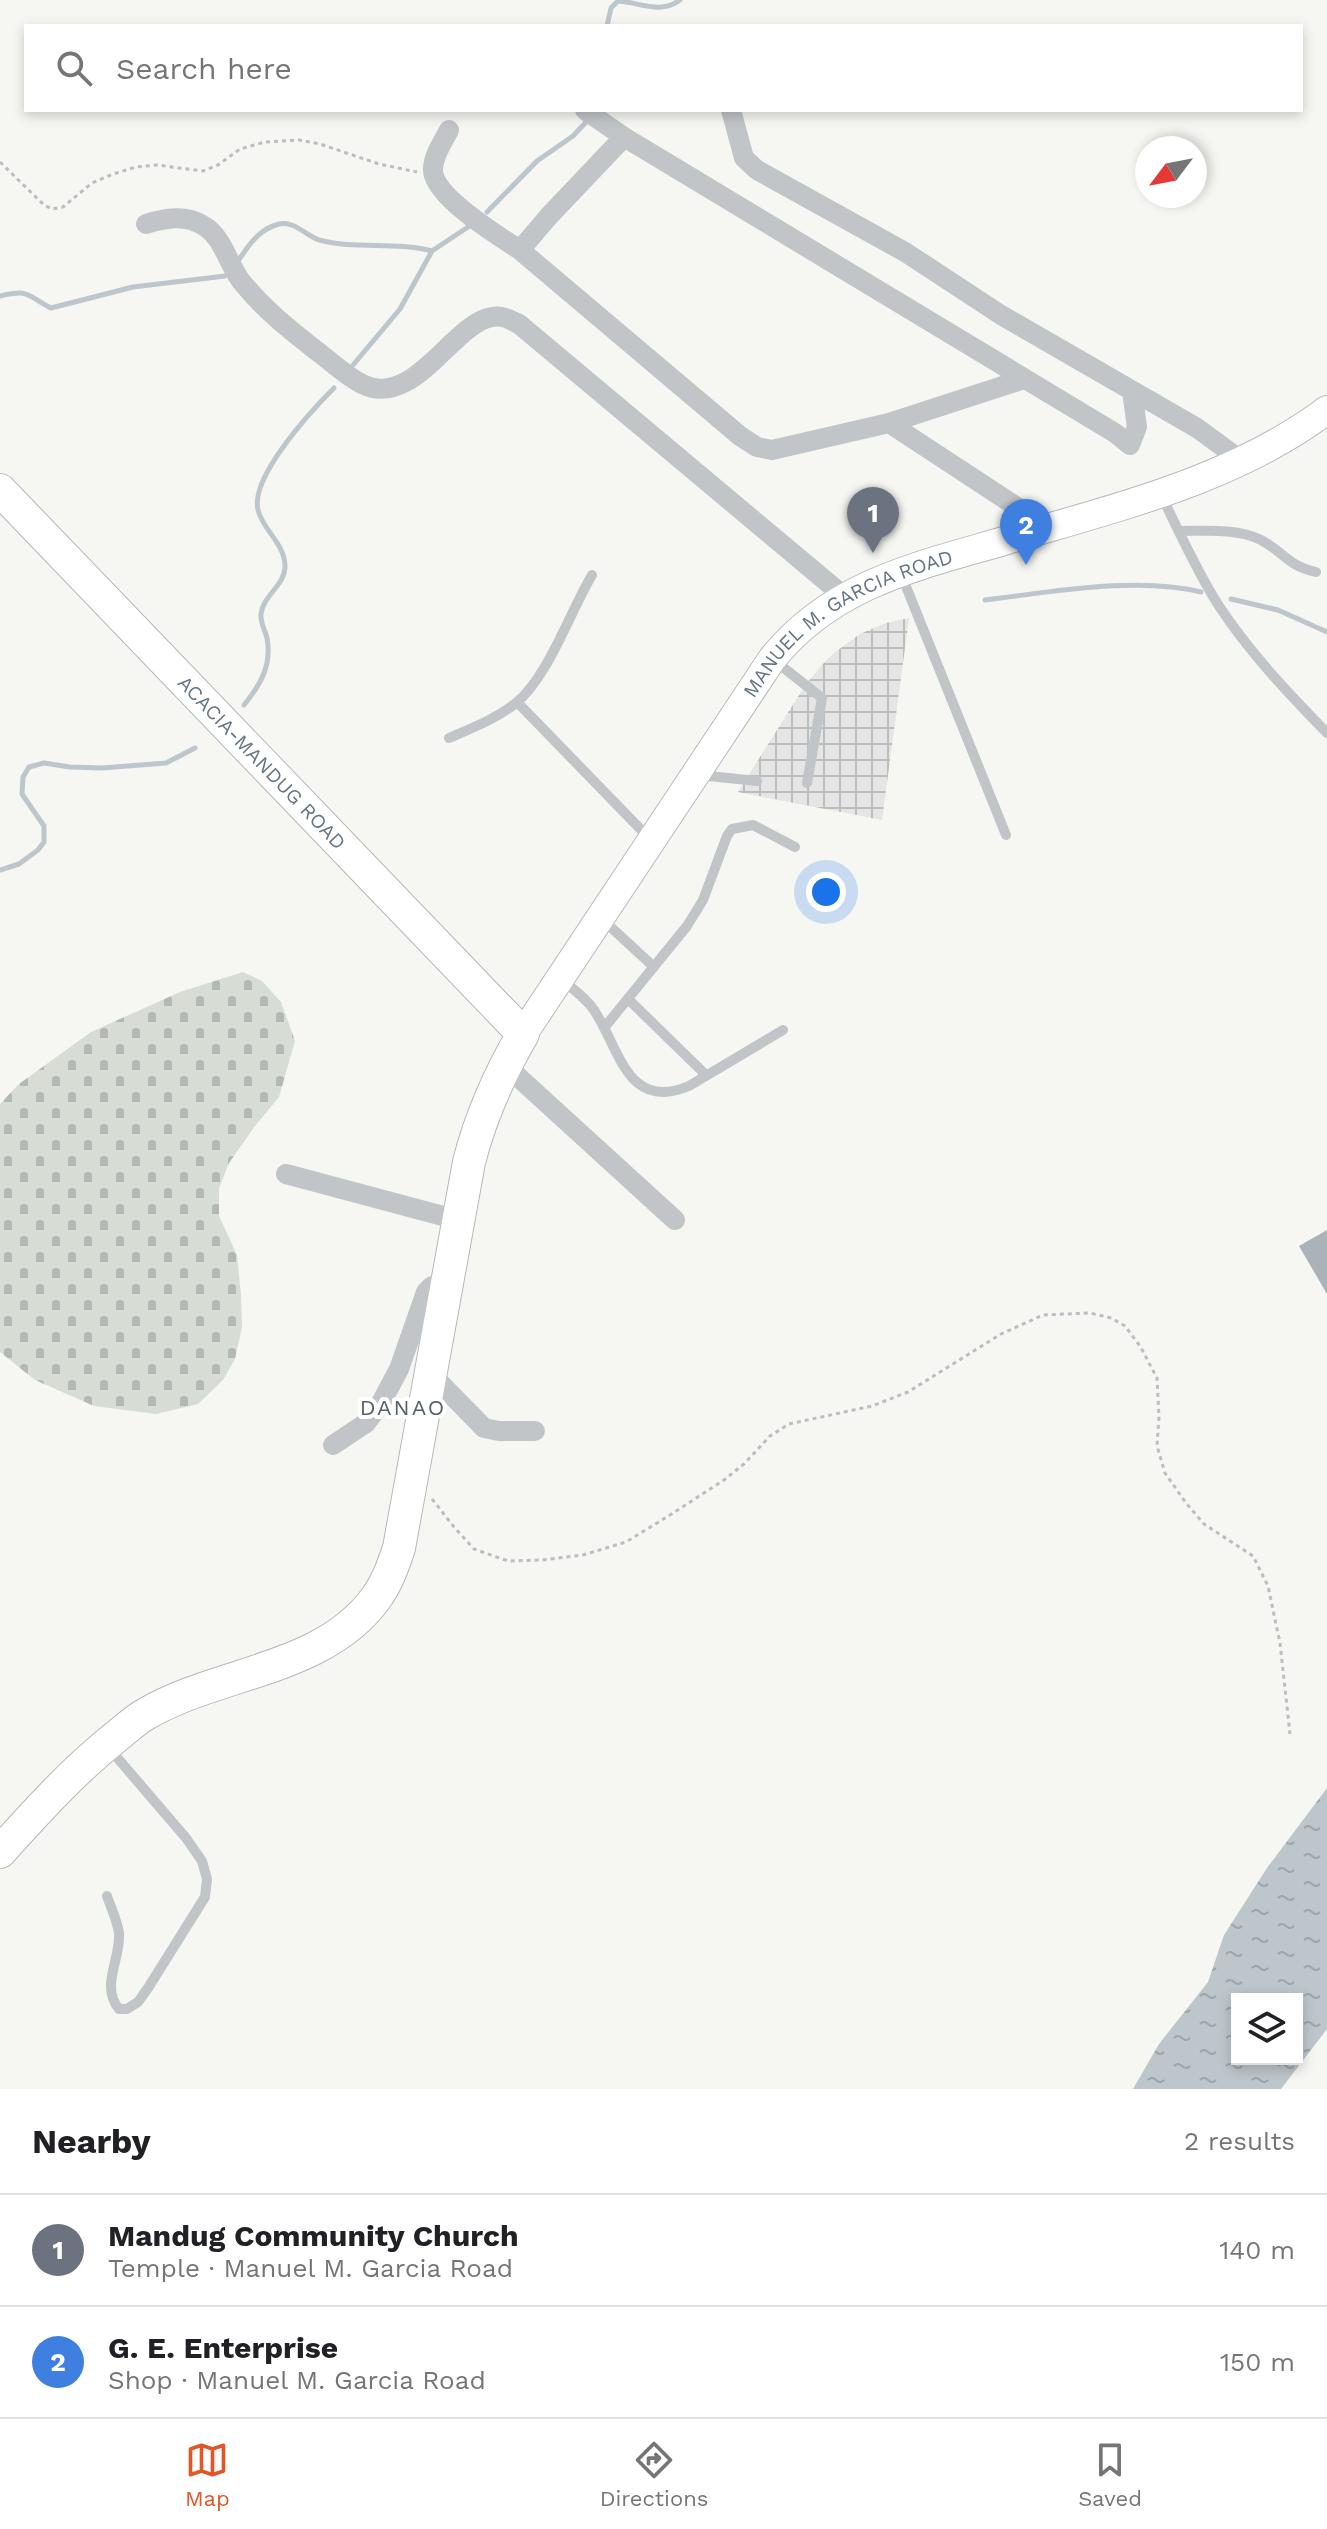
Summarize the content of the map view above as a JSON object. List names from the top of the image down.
{
  "streets": {
    "main road": ["MANUEL M. GARCIA ROAD", "ACACIA-MANDUG ROAD"]
  },
  "crossings": [
    ["MANUEL M. GARCIA ROAD", "ACACIA-MANDUG ROAD"]
  ],
  "districts": ["DANAO"],
  "north": "bottom left",
  "page": {
    "search": "Search here",
    "pins": ["1", "2"],
    "heading": ["Nearby", "2 results"],
    "list": [
      {
        "mark": "1",
        "name": "Mandug Community Church",
        "note": "Temple · Manuel M. Garcia Road",
        "value": "140 m"
      },
      {
        "mark": "2",
        "name": "G. E. Enterprise",
        "note": "Shop · Manuel M. Garcia Road",
        "value": "150 m"
      }
    ],
    "nav": ["Map", "Directions", "Saved"]
  }
}
